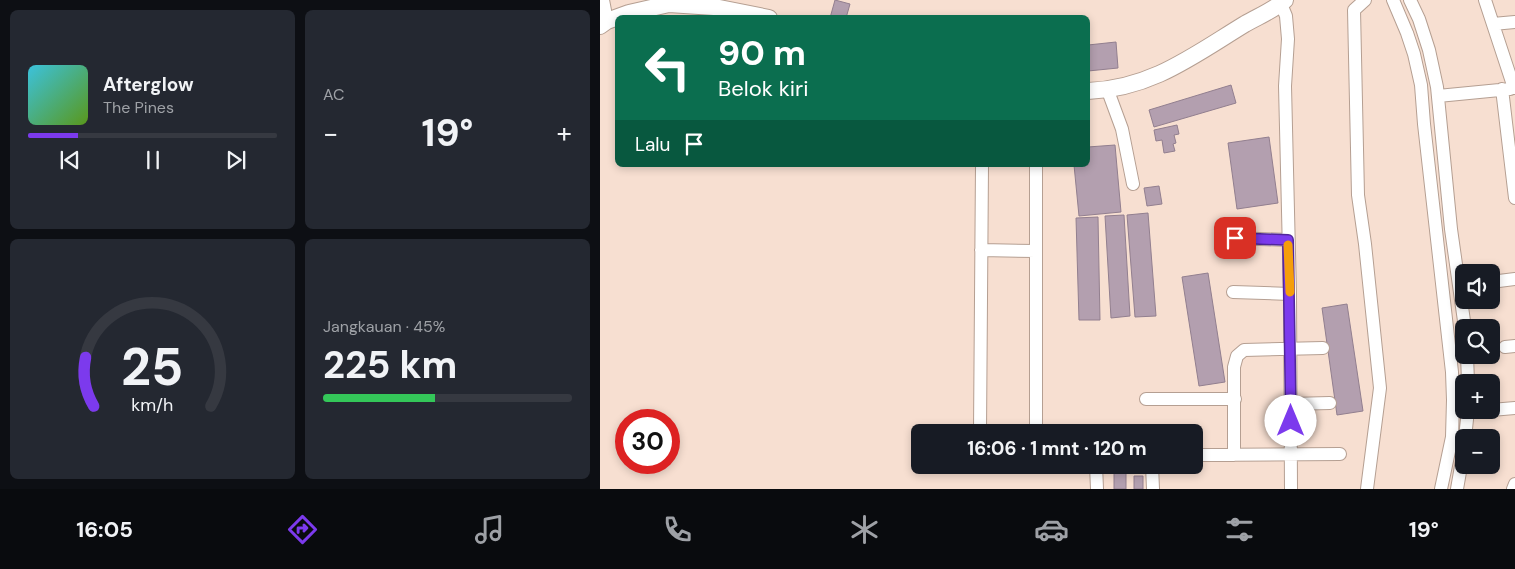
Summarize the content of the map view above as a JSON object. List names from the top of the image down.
{
  "page": {
    "tile": [
      "AC",
      ["Jangkauan · 45%", "225 km"]
    ],
    "turn": ["90 m", "Belok kiri"],
    "song": ["Afterglow", "The Pines"],
    "heat": ["−", "19°", "+"],
    "then": "Lalu",
    "map_buttons": ["+", "−"],
    "limit": "30",
    "trip": "16:06 · 1 mnt · 120 m",
    "tabs": ["16:05", "19°"],
    "gauge": ["25", "km/h"]
  }
}
